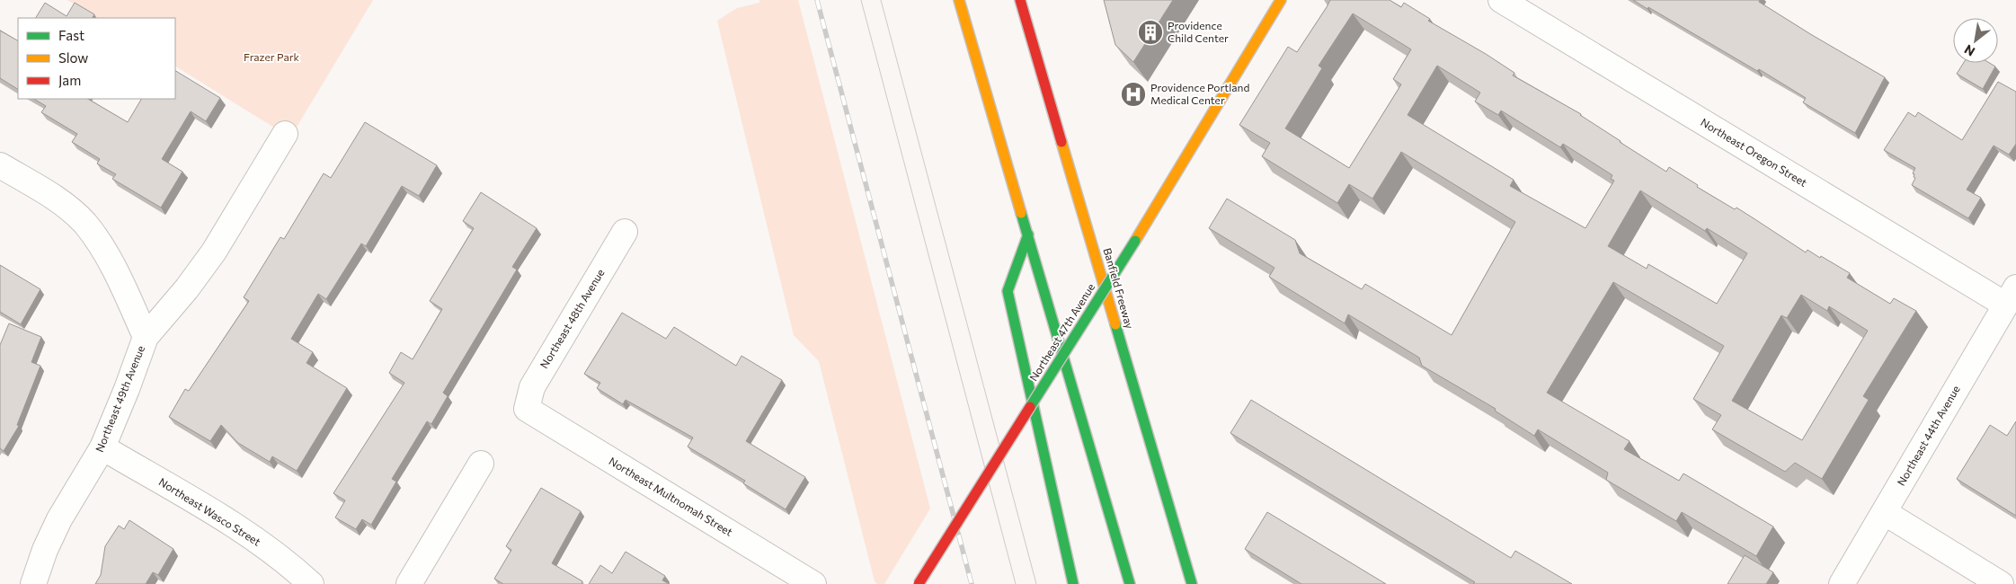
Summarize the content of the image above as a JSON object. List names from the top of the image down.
{
  "streets": {
    "main road": ["Banfield Freeway", "Northeast 47th Avenue"],
    "street": [
      "Northeast Oregon Street",
      "Northeast 48th Avenue",
      "Northeast 49th Avenue",
      "Northeast 44th Avenue",
      "Northeast Multnomah Street",
      "Northeast Wasco Street"
    ]
  },
  "crossings": [
    ["Northeast Oregon Street", "Northeast 44th Avenue"],
    ["Northeast 48th Avenue", "Northeast Multnomah Street"],
    ["Northeast 49th Avenue", "Northeast Wasco Street"]
  ],
  "parks": ["Frazer Park"],
  "places": {
    "building": ["Providence Child Center"],
    "hospital": ["Providence Portland Medical Center"]
  },
  "legend": ["Fast", "Slow", "Jam"],
  "north": "bottom left"
}
